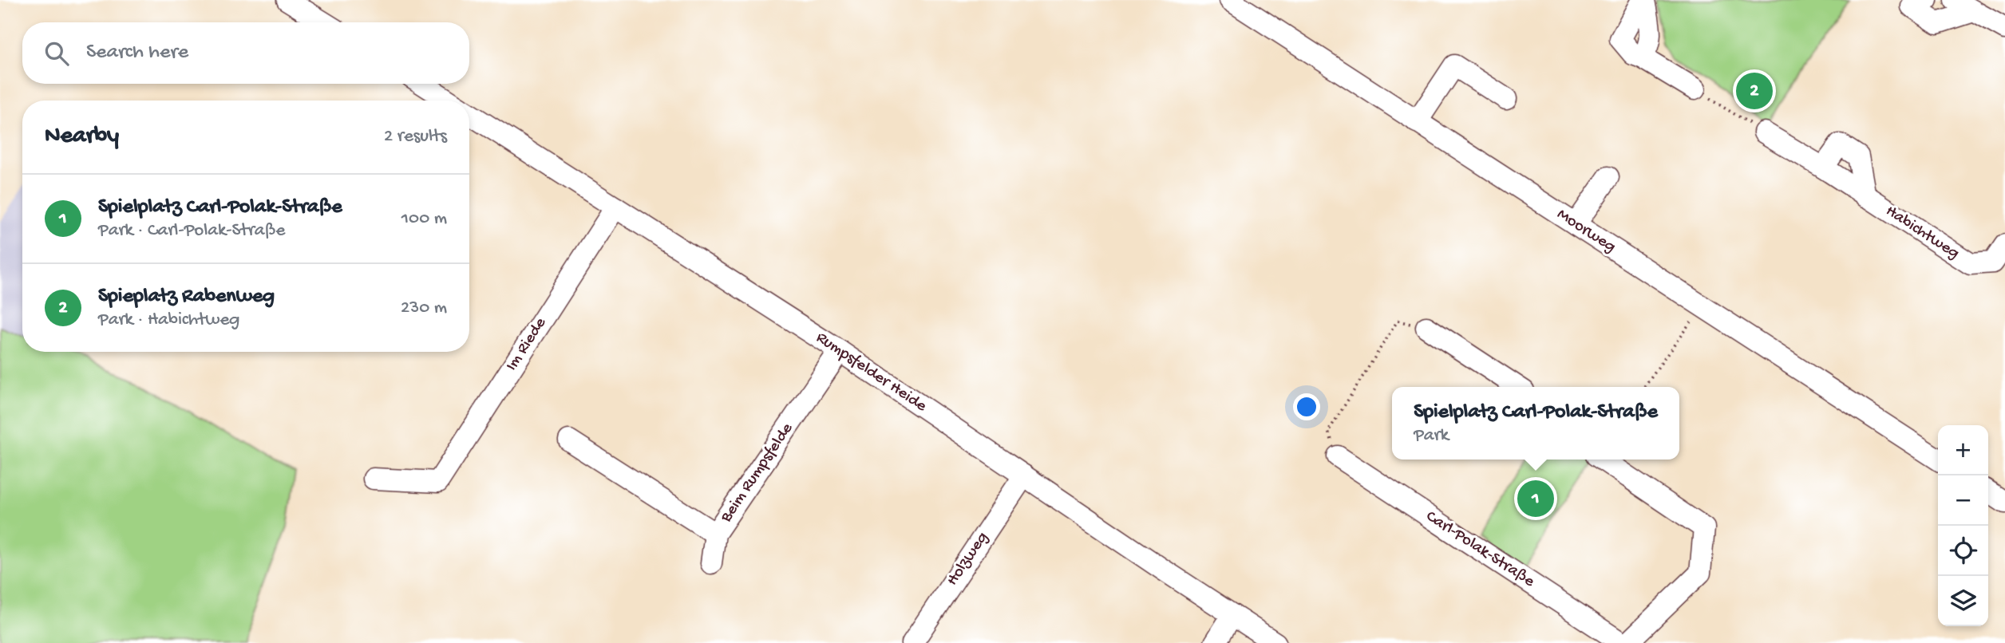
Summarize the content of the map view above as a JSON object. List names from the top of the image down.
{
  "streets": {
    "street": [
      "Moorweg",
      "Habichtweg",
      "Im Riede",
      "Rumpsfelder Heide",
      "Beim Rumpsfelde",
      "Carl-Polak-Straße",
      "Holzweg"
    ]
  },
  "crossings": [
    ["Im Riede", "Rumpsfelder Heide"],
    ["Rumpsfelder Heide", "Beim Rumpsfelde"],
    ["Rumpsfelder Heide", "Holzweg"]
  ],
  "page": {
    "search": "Search here",
    "pins": ["2", "1"],
    "heading": ["Nearby", "2 results"],
    "list": [
      {
        "mark": "1",
        "name": "Spielplatz Carl-Polak-Straße",
        "note": "Park · Carl-Polak-Straße",
        "value": "100 m"
      },
      {
        "mark": "2",
        "name": "Spieplatz Rabenweg",
        "note": "Park · Habichtweg",
        "value": "230 m"
      }
    ],
    "popup": ["Spielplatz Carl-Polak-Straße", "Park"],
    "map_buttons": ["+", "−"]
  }
}
